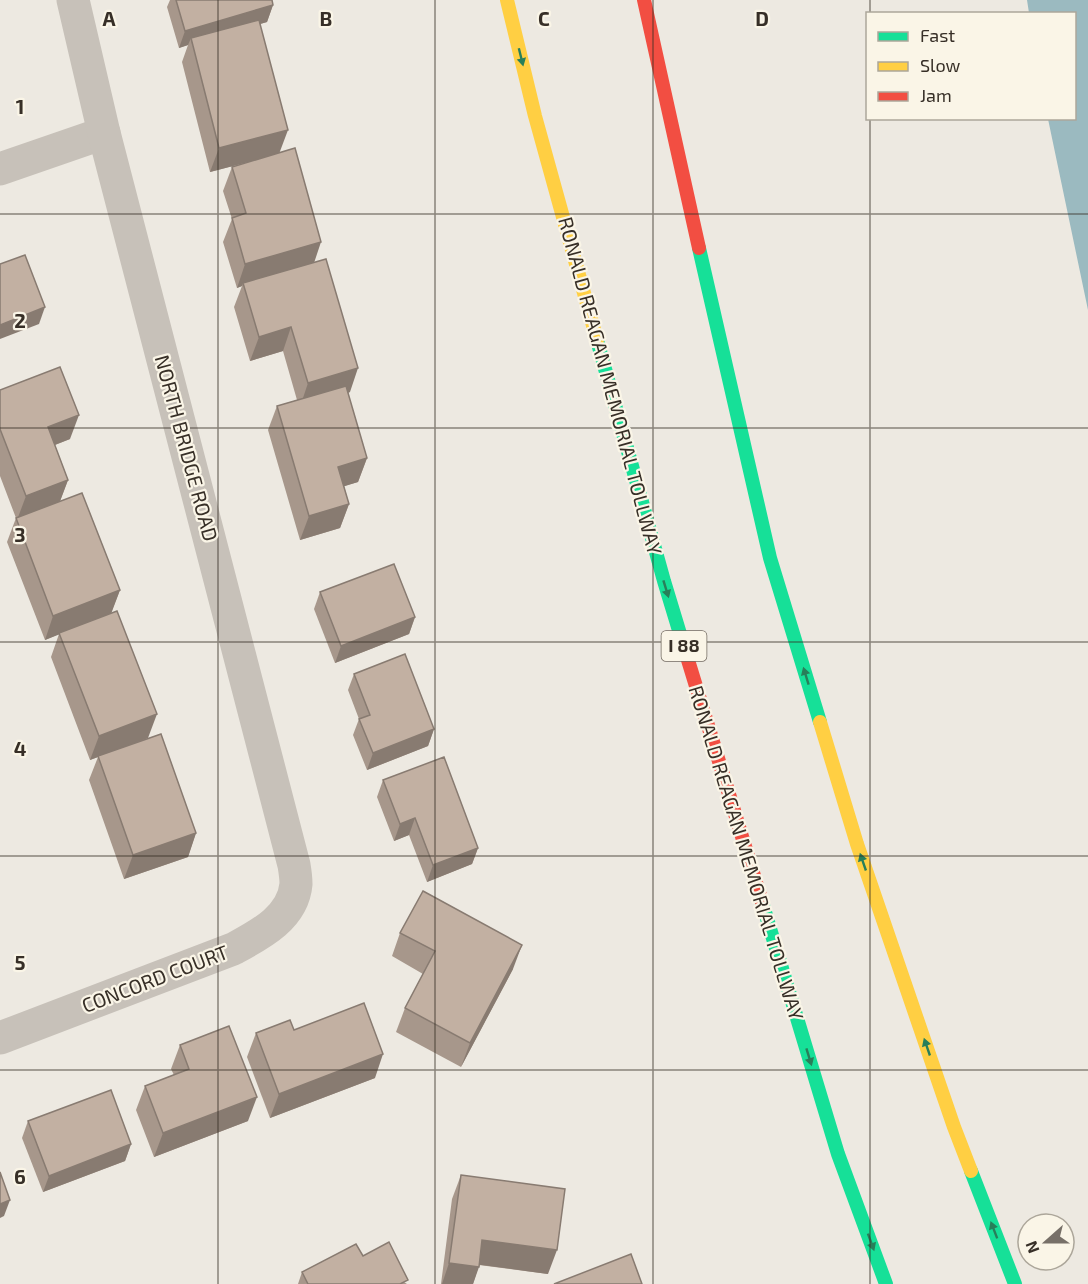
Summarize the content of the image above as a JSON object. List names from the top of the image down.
{
  "streets": {
    "highway": ["RONALD REAGAN MEMORIAL TOLLWAY", "I 88"],
    "street": ["NORTH BRIDGE ROAD", "CONCORD COURT"]
  },
  "crossings": [
    ["NORTH BRIDGE ROAD", "CONCORD COURT"]
  ],
  "legend": ["Fast", "Slow", "Jam"],
  "north": "left",
  "grid": {
    "columns": [
      "A",
      "B",
      "C",
      "D"
    ],
    "rows": [
      "1",
      "2",
      "3",
      "4",
      "5",
      "6"
    ]
  }
}
